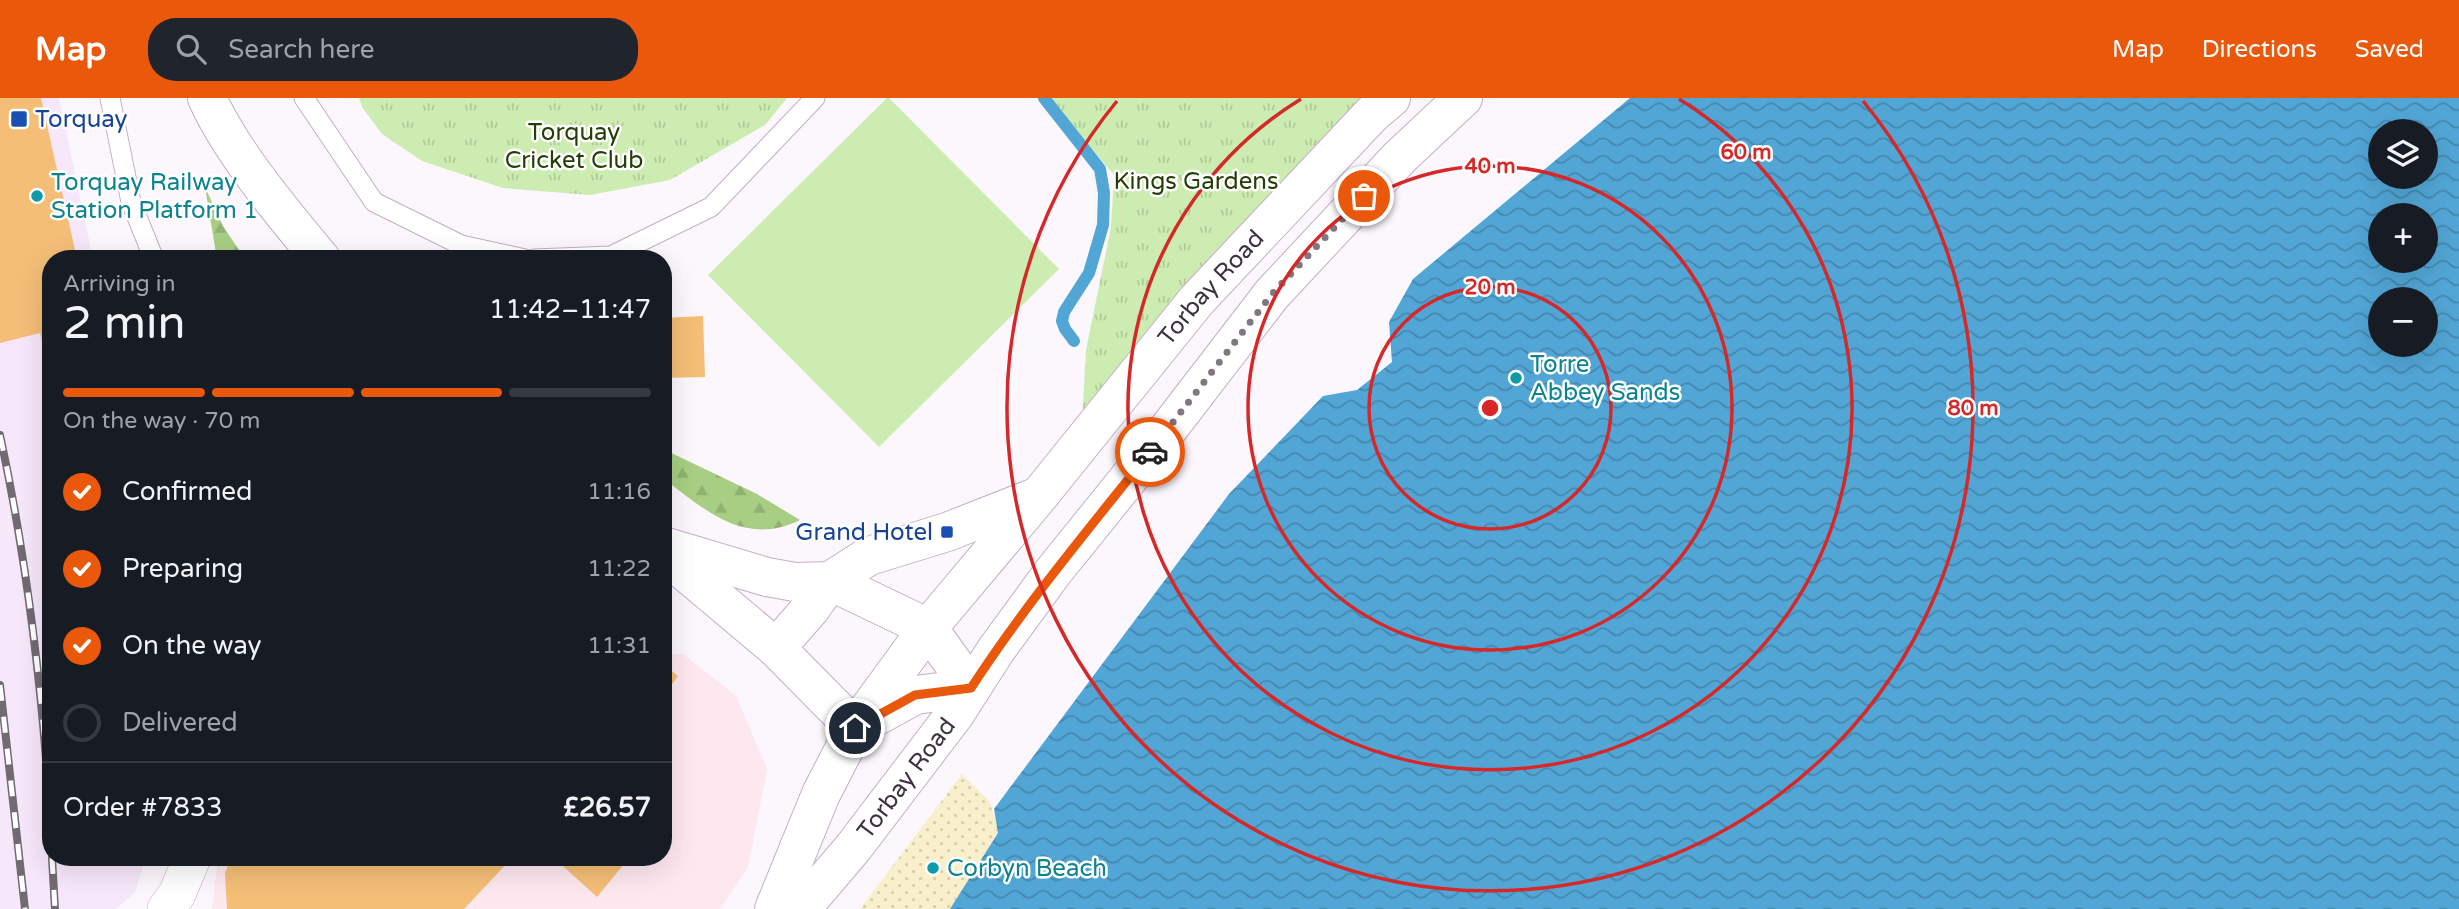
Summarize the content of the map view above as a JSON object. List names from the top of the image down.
{
  "streets": {
    "main road": ["Torbay Road"]
  },
  "parks": ["Torquay Cricket Club", "Kings Gardens"],
  "places": {
    "transit": ["Torquay", "Grand Hotel"],
    "other": ["Torquay Railway Station Platform 1", "Torre Abbey Sands", "Corbyn Beach"]
  },
  "page": {
    "header": "Map",
    "search": "Search here",
    "nav": ["Map", "Directions", "Saved"],
    "map_buttons": ["+", "−"],
    "heading": ["2 min", "Arriving in", "11:42–11:47"],
    "panel": ["Order #7833", "£26.57"],
    "bar": "On the way · 70 m",
    "list": [
      ["Confirmed", "11:16"],
      ["Preparing", "11:22"],
      ["On the way", "11:31"],
      "Delivered"
    ]
  },
  "rings": [
    "60 m",
    "40 m",
    "20 m",
    "80 m"
  ]
}
